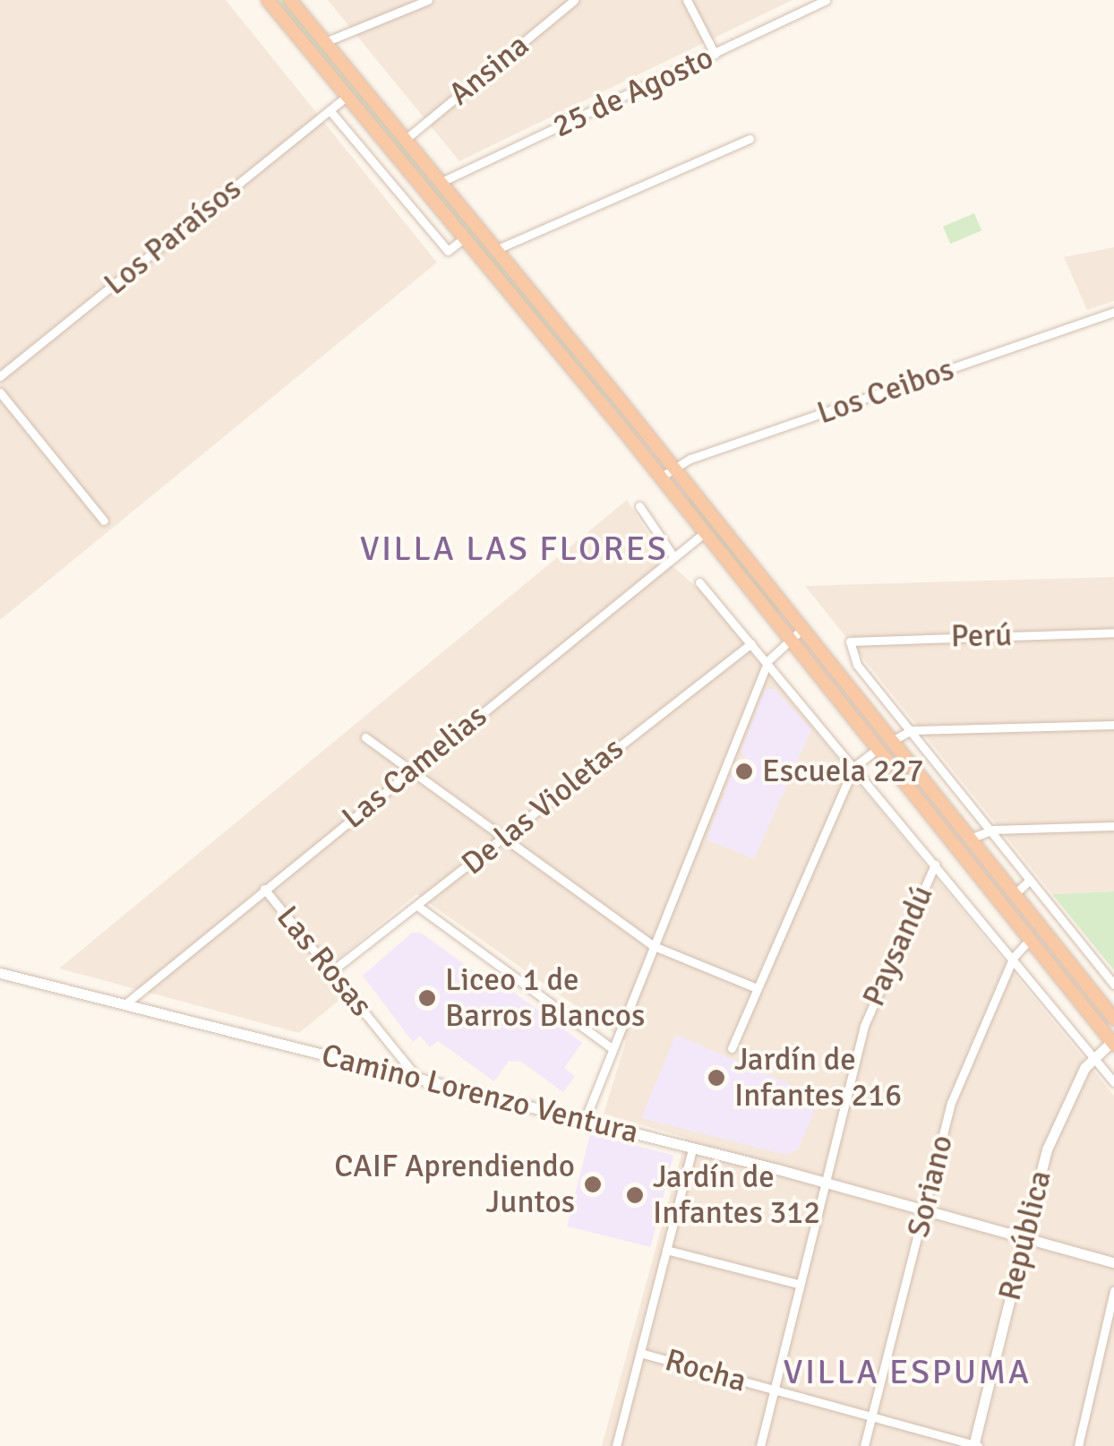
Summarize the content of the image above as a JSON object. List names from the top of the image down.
{
  "streets": {
    "street": [
      "Ansina",
      "25 de Agosto",
      "Los Paraísos",
      "Los Ceibos",
      "Perú",
      "Las Camelias",
      "De las Violetas",
      "Paysandú",
      "Las Rosas",
      "Camino Lorenzo Ventura",
      "Soriano",
      "República",
      "Rocha"
    ]
  },
  "crossings": [
    ["Las Camelias", "Las Rosas"],
    ["Las Camelias", "Camino Lorenzo Ventura"],
    ["De las Violetas", "Las Rosas"],
    ["Paysandú", "Camino Lorenzo Ventura"],
    ["Paysandú", "Rocha"],
    ["Las Rosas", "Camino Lorenzo Ventura"],
    ["Camino Lorenzo Ventura", "Soriano"],
    ["Camino Lorenzo Ventura", "República"],
    ["Soriano", "Rocha"],
    ["República", "Rocha"]
  ],
  "districts": ["VILLA LAS FLORES", "VILLA ESPUMA"],
  "places": [
    "Escuela 227",
    "Liceo 1 de Barros Blancos",
    "Jardín de Infantes 216",
    "CAIF Aprendiendo Juntos",
    "Jardín de Infantes 312"
  ]
}
